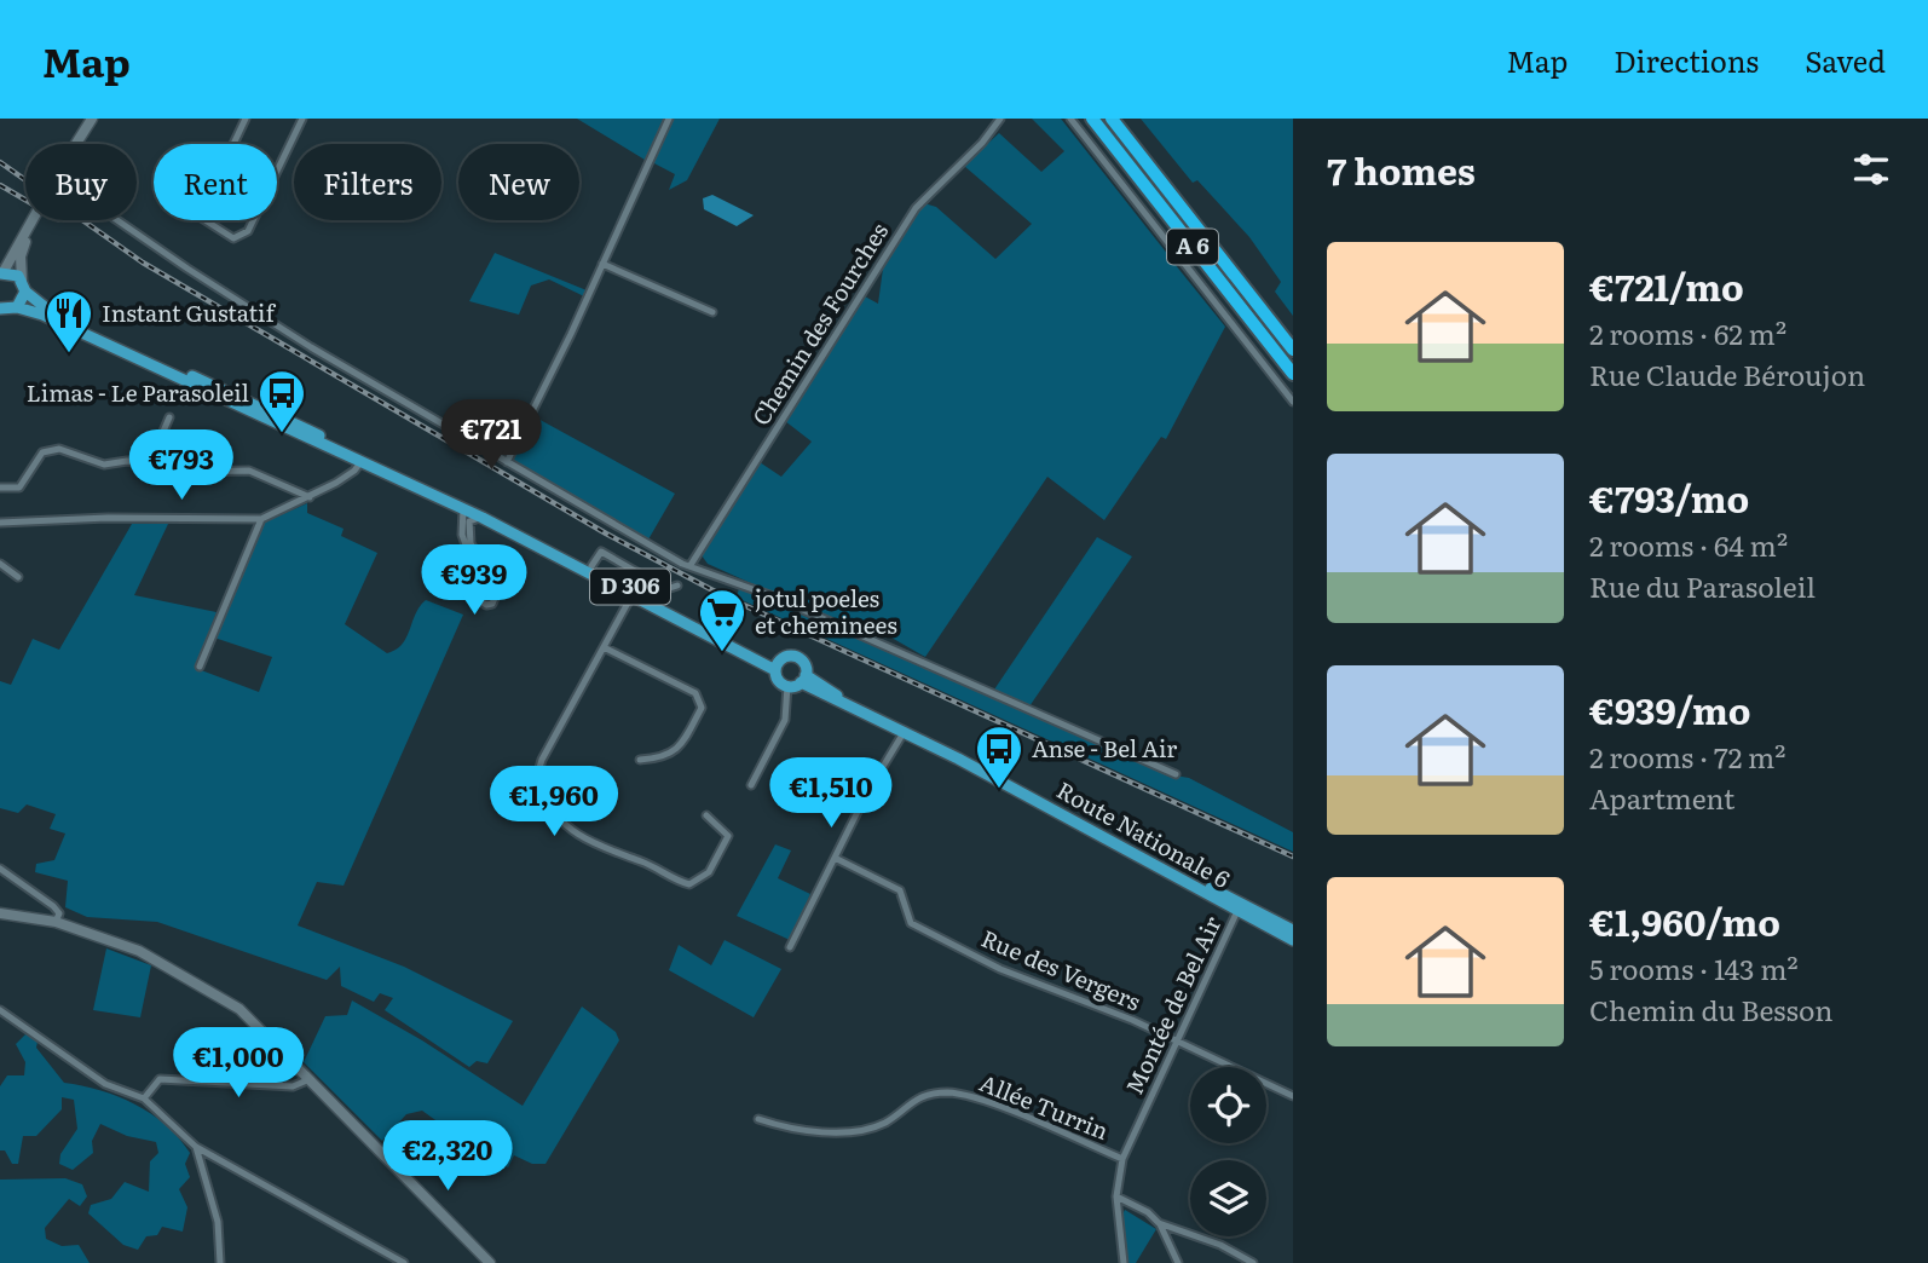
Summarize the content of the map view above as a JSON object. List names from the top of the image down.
{
  "streets": {
    "highway": ["A 6"],
    "main road": ["D 306", "Route Nationale 6"],
    "street": [
      "Chemin des Fourches",
      "Rue des Vergers",
      "Montée de Bel Air",
      "Allée Turrin"
    ]
  },
  "crossings": [
    ["D 306", "Route Nationale 6"],
    ["Route Nationale 6", "Montée de Bel Air"],
    ["Rue des Vergers", "Montée de Bel Air"],
    ["Montée de Bel Air", "Allée Turrin"]
  ],
  "places": {
    "restaurant": ["Instant Gustatif"],
    "bus stop": ["Limas - Le Parasoleil", "Anse - Bel Air"],
    "supermarket": ["jotul poeles et cheminees"]
  },
  "page": {
    "header": "Map",
    "nav": ["Map", "Directions", "Saved"],
    "heading": "7 homes",
    "chip": [
      "Buy",
      "Rent",
      "Filters",
      "New"
    ],
    "list": [
      {
        "name": "€721/mo",
        "note": "2 rooms · 62 m² · Rue Claude Béroujon"
      },
      {
        "name": "€793/mo",
        "note": "2 rooms · 64 m² · Rue du Parasoleil"
      },
      {
        "name": "€939/mo",
        "note": "2 rooms · 72 m² · Apartment"
      },
      {
        "name": "€1,960/mo",
        "note": "5 rooms · 143 m² · Chemin du Besson"
      }
    ],
    "price": [
      "€721",
      "€793",
      "€939",
      "€1,510",
      "€1,960",
      "€1,000",
      "€2,320"
    ]
  }
}
